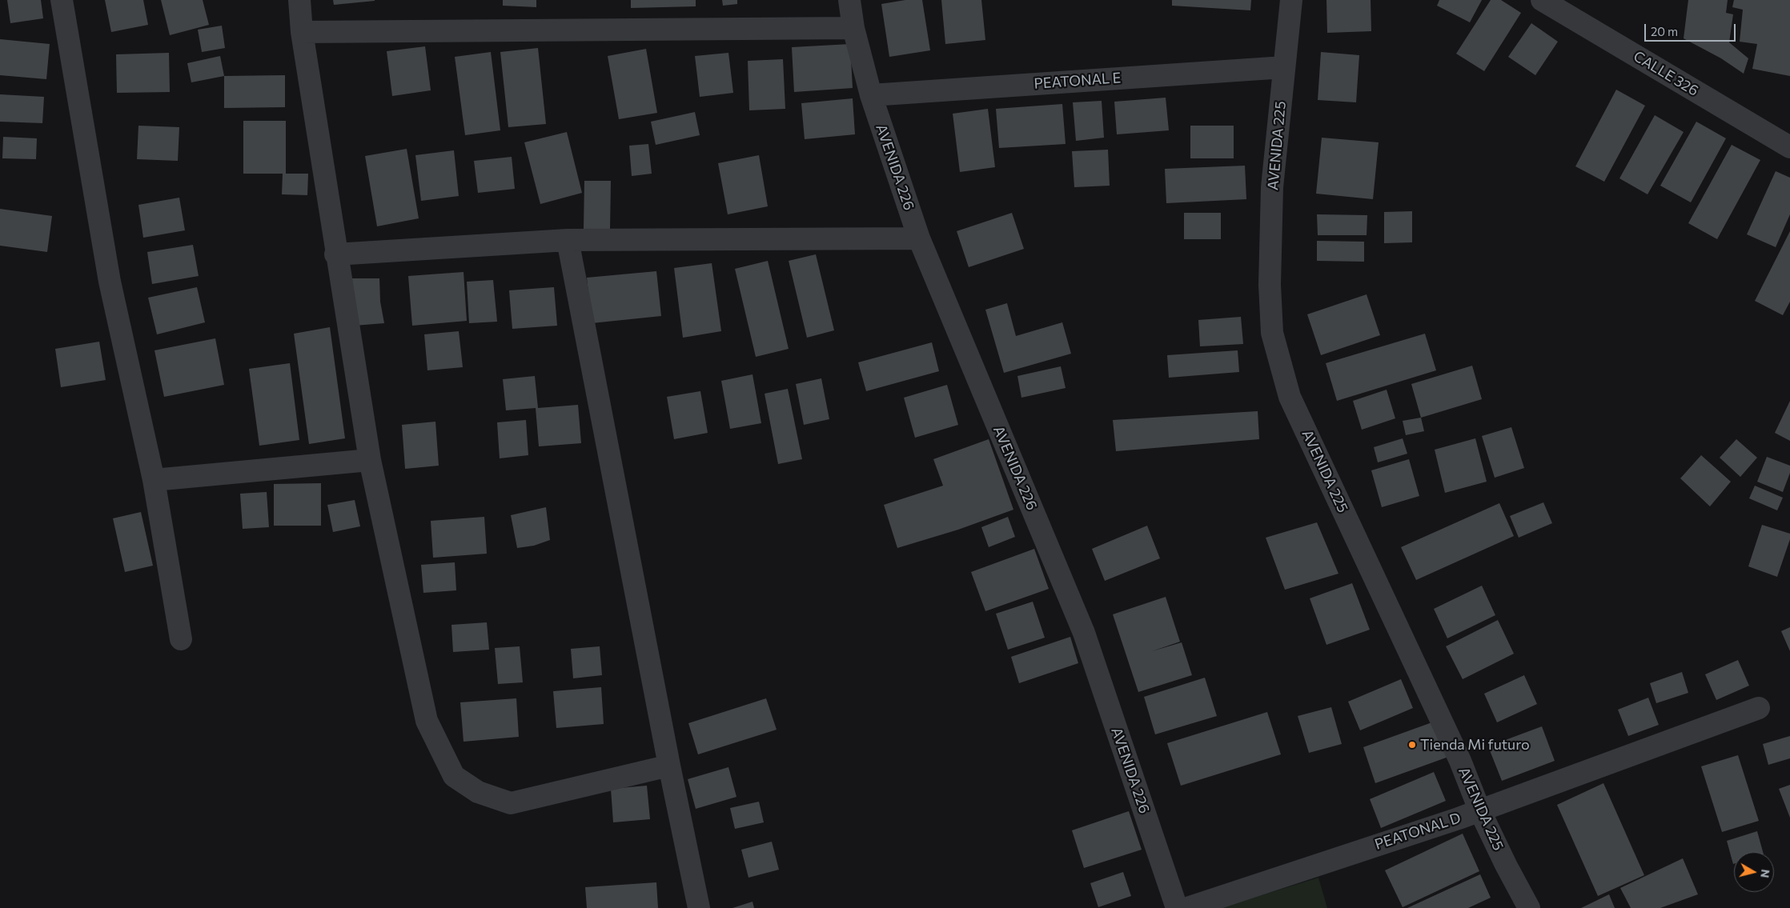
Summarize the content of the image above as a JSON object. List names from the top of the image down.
{
  "streets": {
    "street": [
      "CALLE 326",
      "PEATONAL E",
      "AVENIDA 225",
      "AVENIDA 226",
      "PEATONAL D"
    ]
  },
  "crossings": [
    ["PEATONAL E", "AVENIDA 225"],
    ["PEATONAL E", "AVENIDA 226"],
    ["AVENIDA 225", "PEATONAL D"]
  ],
  "places": ["Tienda Mi futuro"],
  "scale_bar": "20 m",
  "north": "right"
}
